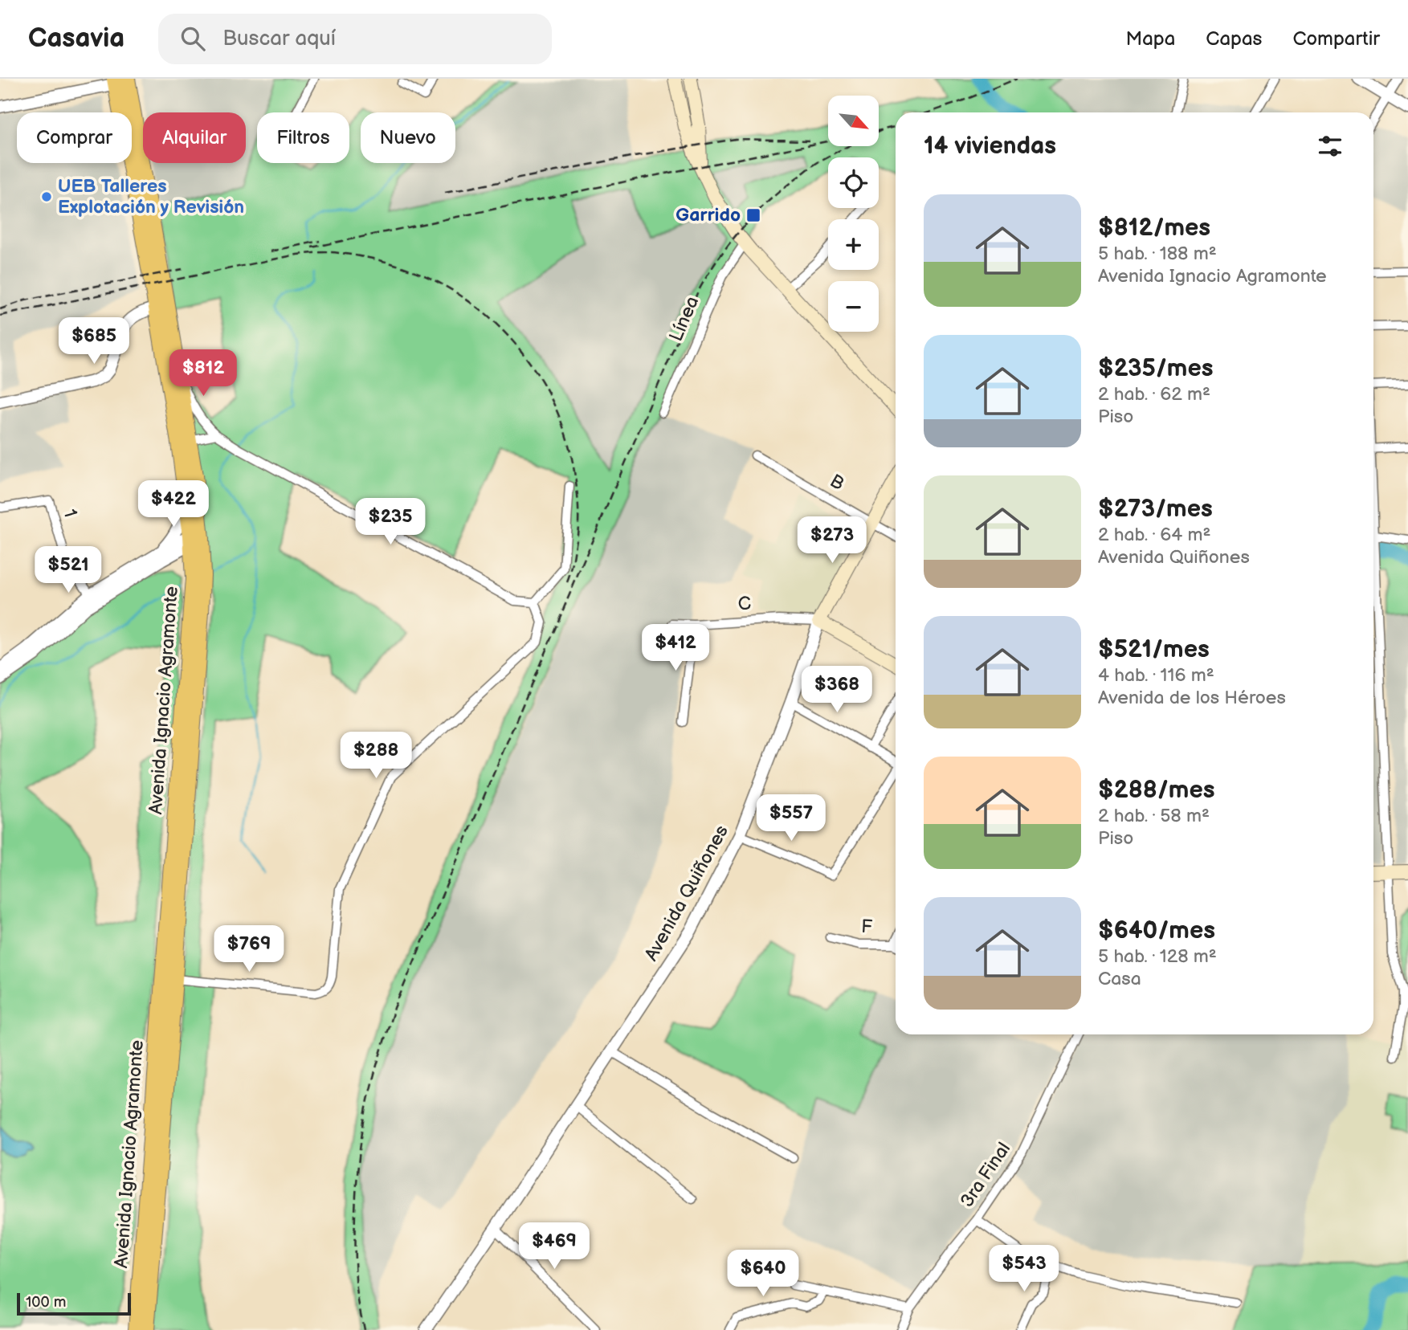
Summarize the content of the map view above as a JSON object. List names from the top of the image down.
{
  "streets": {
    "main road": ["Avenida Ignacio Agramonte", "Avenida Quiñones"],
    "street": [
      "Línea",
      "B",
      "1",
      "C",
      "F",
      "3ra Final"
    ]
  },
  "crossings": [
    ["B", "Avenida Quiñones"],
    ["C", "Avenida Quiñones"]
  ],
  "places": {
    "other": ["UEB Talleres Explotación y Revisión"],
    "transit": ["Garrido"]
  },
  "scale_bar": "100 m",
  "north": "bottom right",
  "page": {
    "header": "Casavia",
    "search": "Buscar aquí",
    "nav": ["Mapa", "Capas", "Compartir"],
    "map_buttons": ["+", "−"],
    "chip": [
      "Comprar",
      "Alquilar",
      "Filtros",
      "Nuevo"
    ],
    "heading": "14 viviendas",
    "list": [
      {
        "name": "$812/mes",
        "note": "5 hab. · 188 m² · Avenida Ignacio Agramonte"
      },
      {
        "name": "$235/mes",
        "note": "2 hab. · 62 m² · Piso"
      },
      {
        "name": "$273/mes",
        "note": "2 hab. · 64 m² · Avenida Quiñones"
      },
      {
        "name": "$521/mes",
        "note": "4 hab. · 116 m² · Avenida de los Héroes"
      },
      {
        "name": "$288/mes",
        "note": "2 hab. · 58 m² · Piso"
      },
      {
        "name": "$640/mes",
        "note": "5 hab. · 128 m² · Casa"
      }
    ],
    "price": [
      "$685",
      "$812",
      "$422",
      "$235",
      "$273",
      "$521",
      "$412",
      "$368",
      "$288",
      "$557",
      "$769",
      "$469",
      "$543",
      "$640"
    ],
    "scale": "100 m"
  }
}
